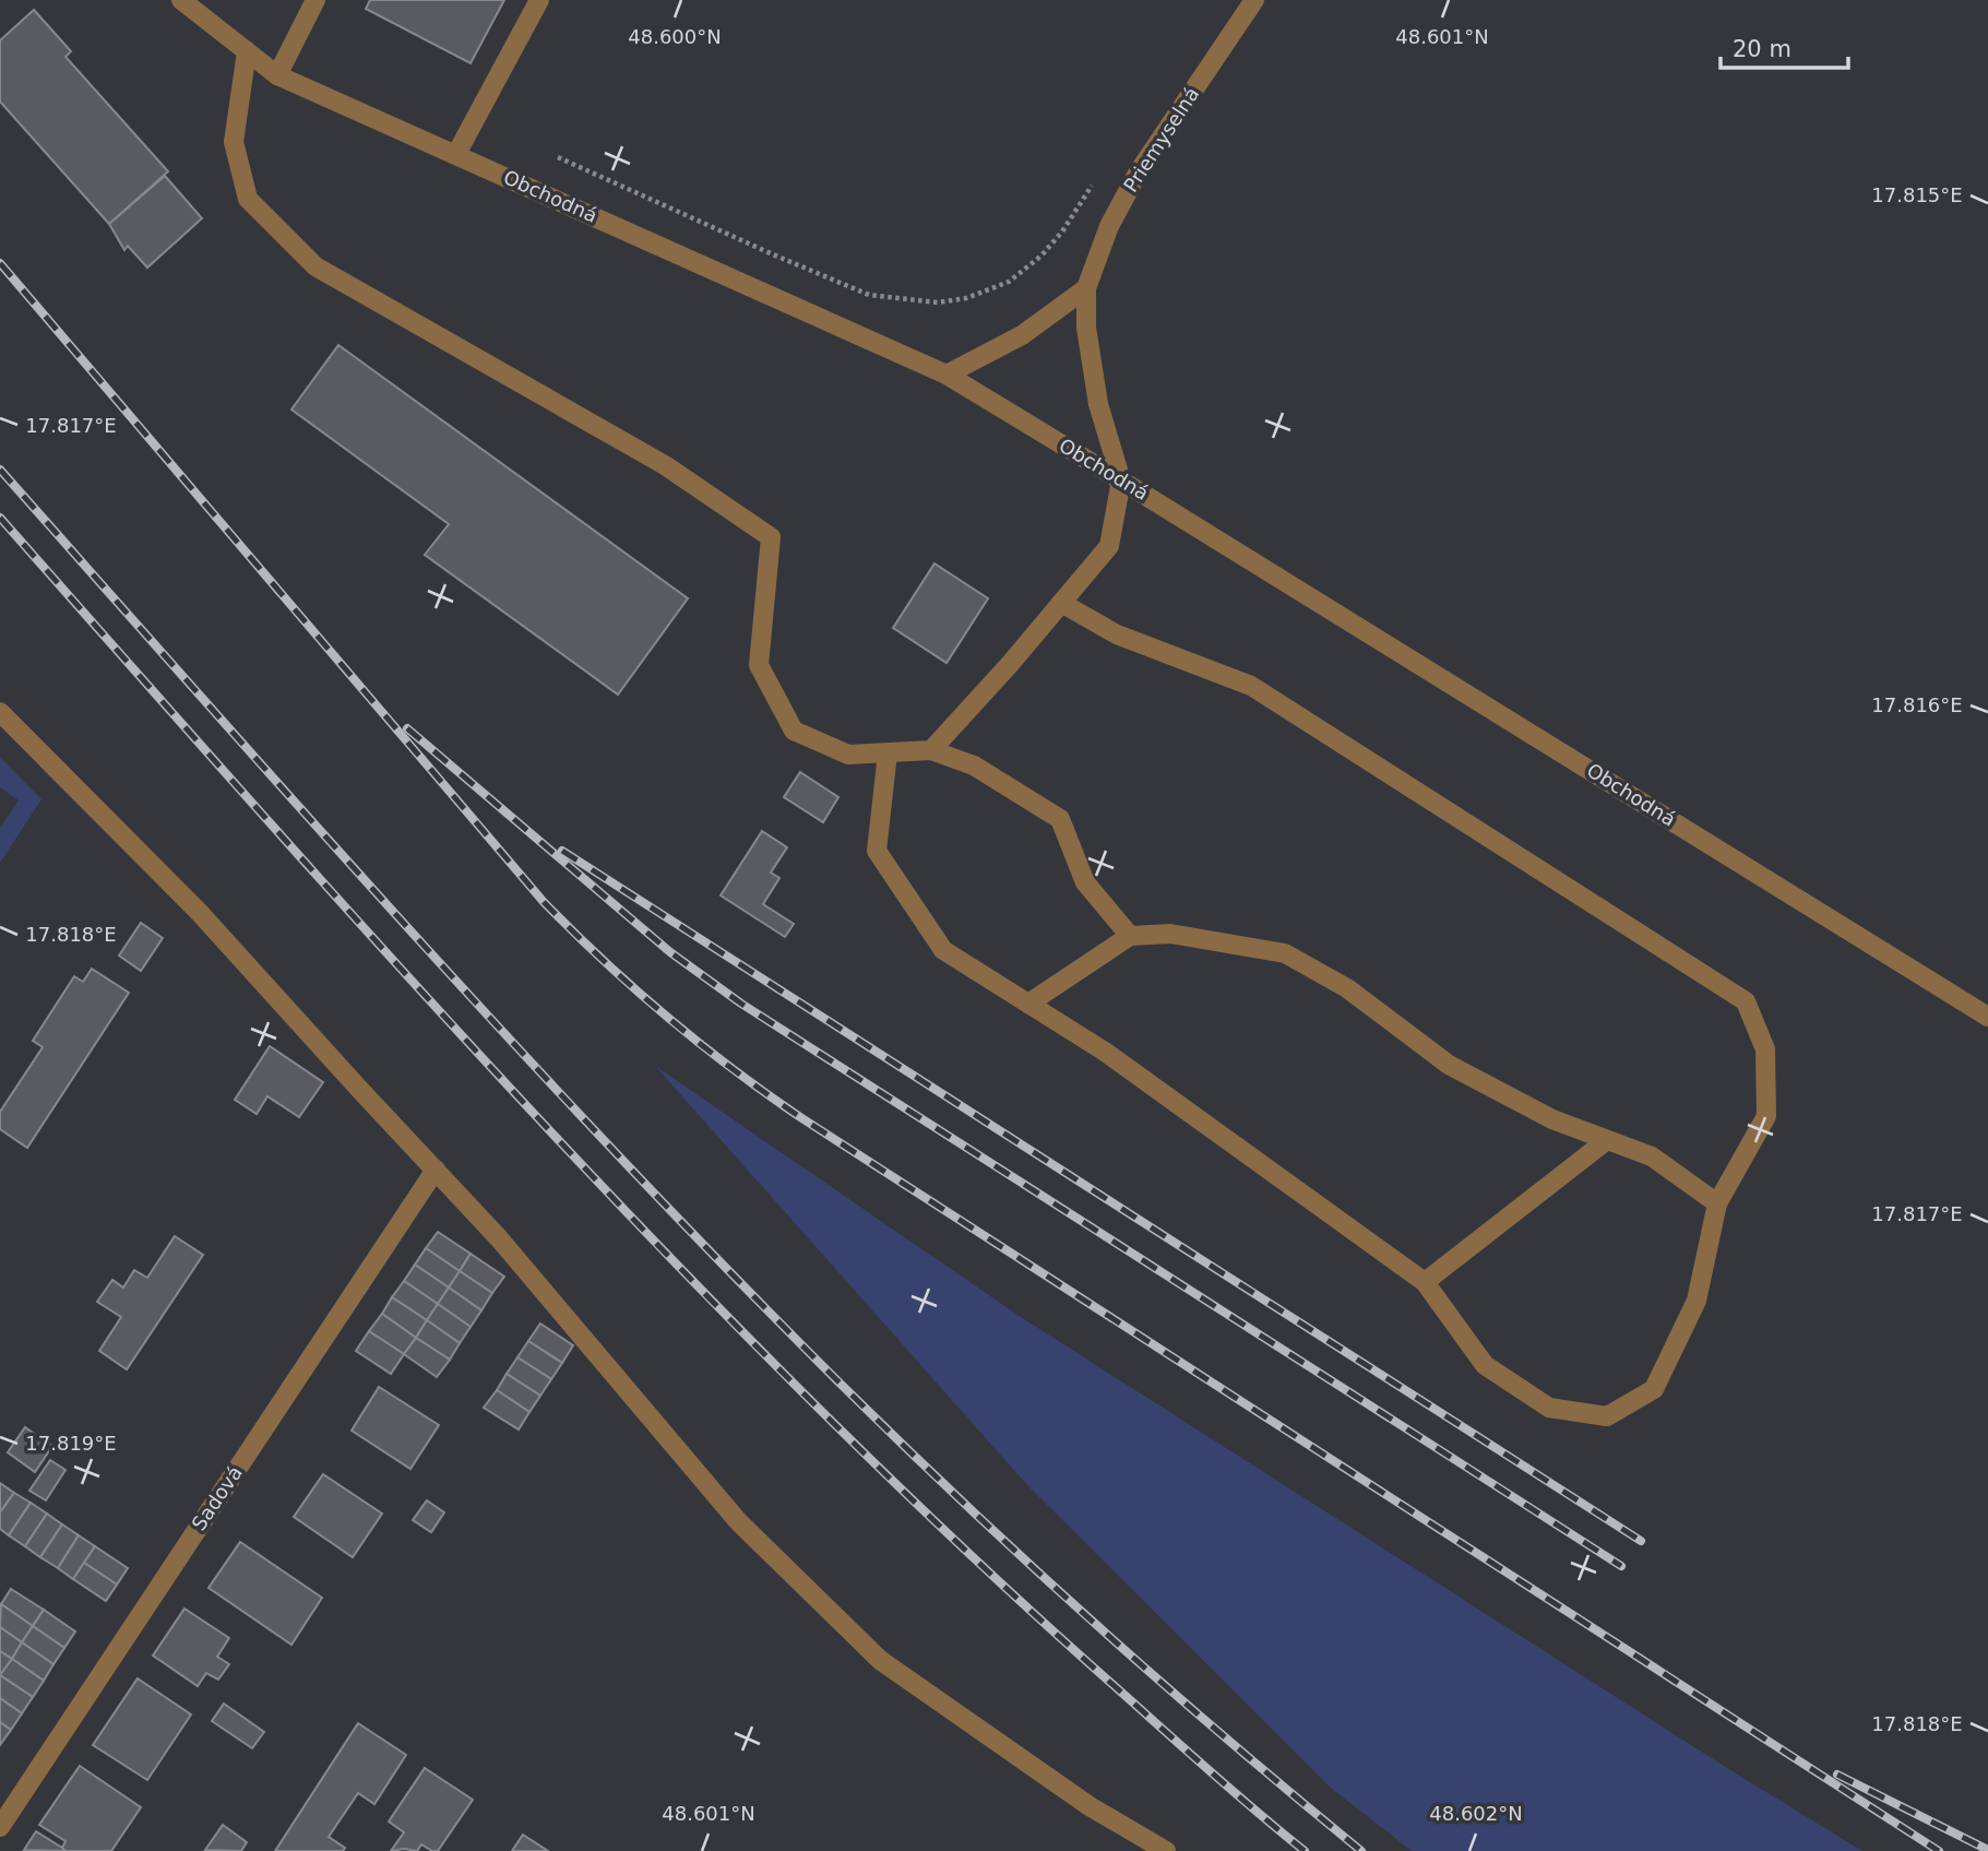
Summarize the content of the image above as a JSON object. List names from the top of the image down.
{
  "streets": {
    "street": ["Priemyselná", "Obchodná", "Sadová"]
  },
  "crossings": [
    ["Priemyselná", "Obchodná"]
  ],
  "scale_bar": "20 m",
  "coordinates": [
    "48.600°N",
    "48.601°N",
    "17.815°E",
    "17.817°E",
    "17.816°E",
    "17.818°E",
    "17.819°E",
    "48.602°N"
  ]
}
